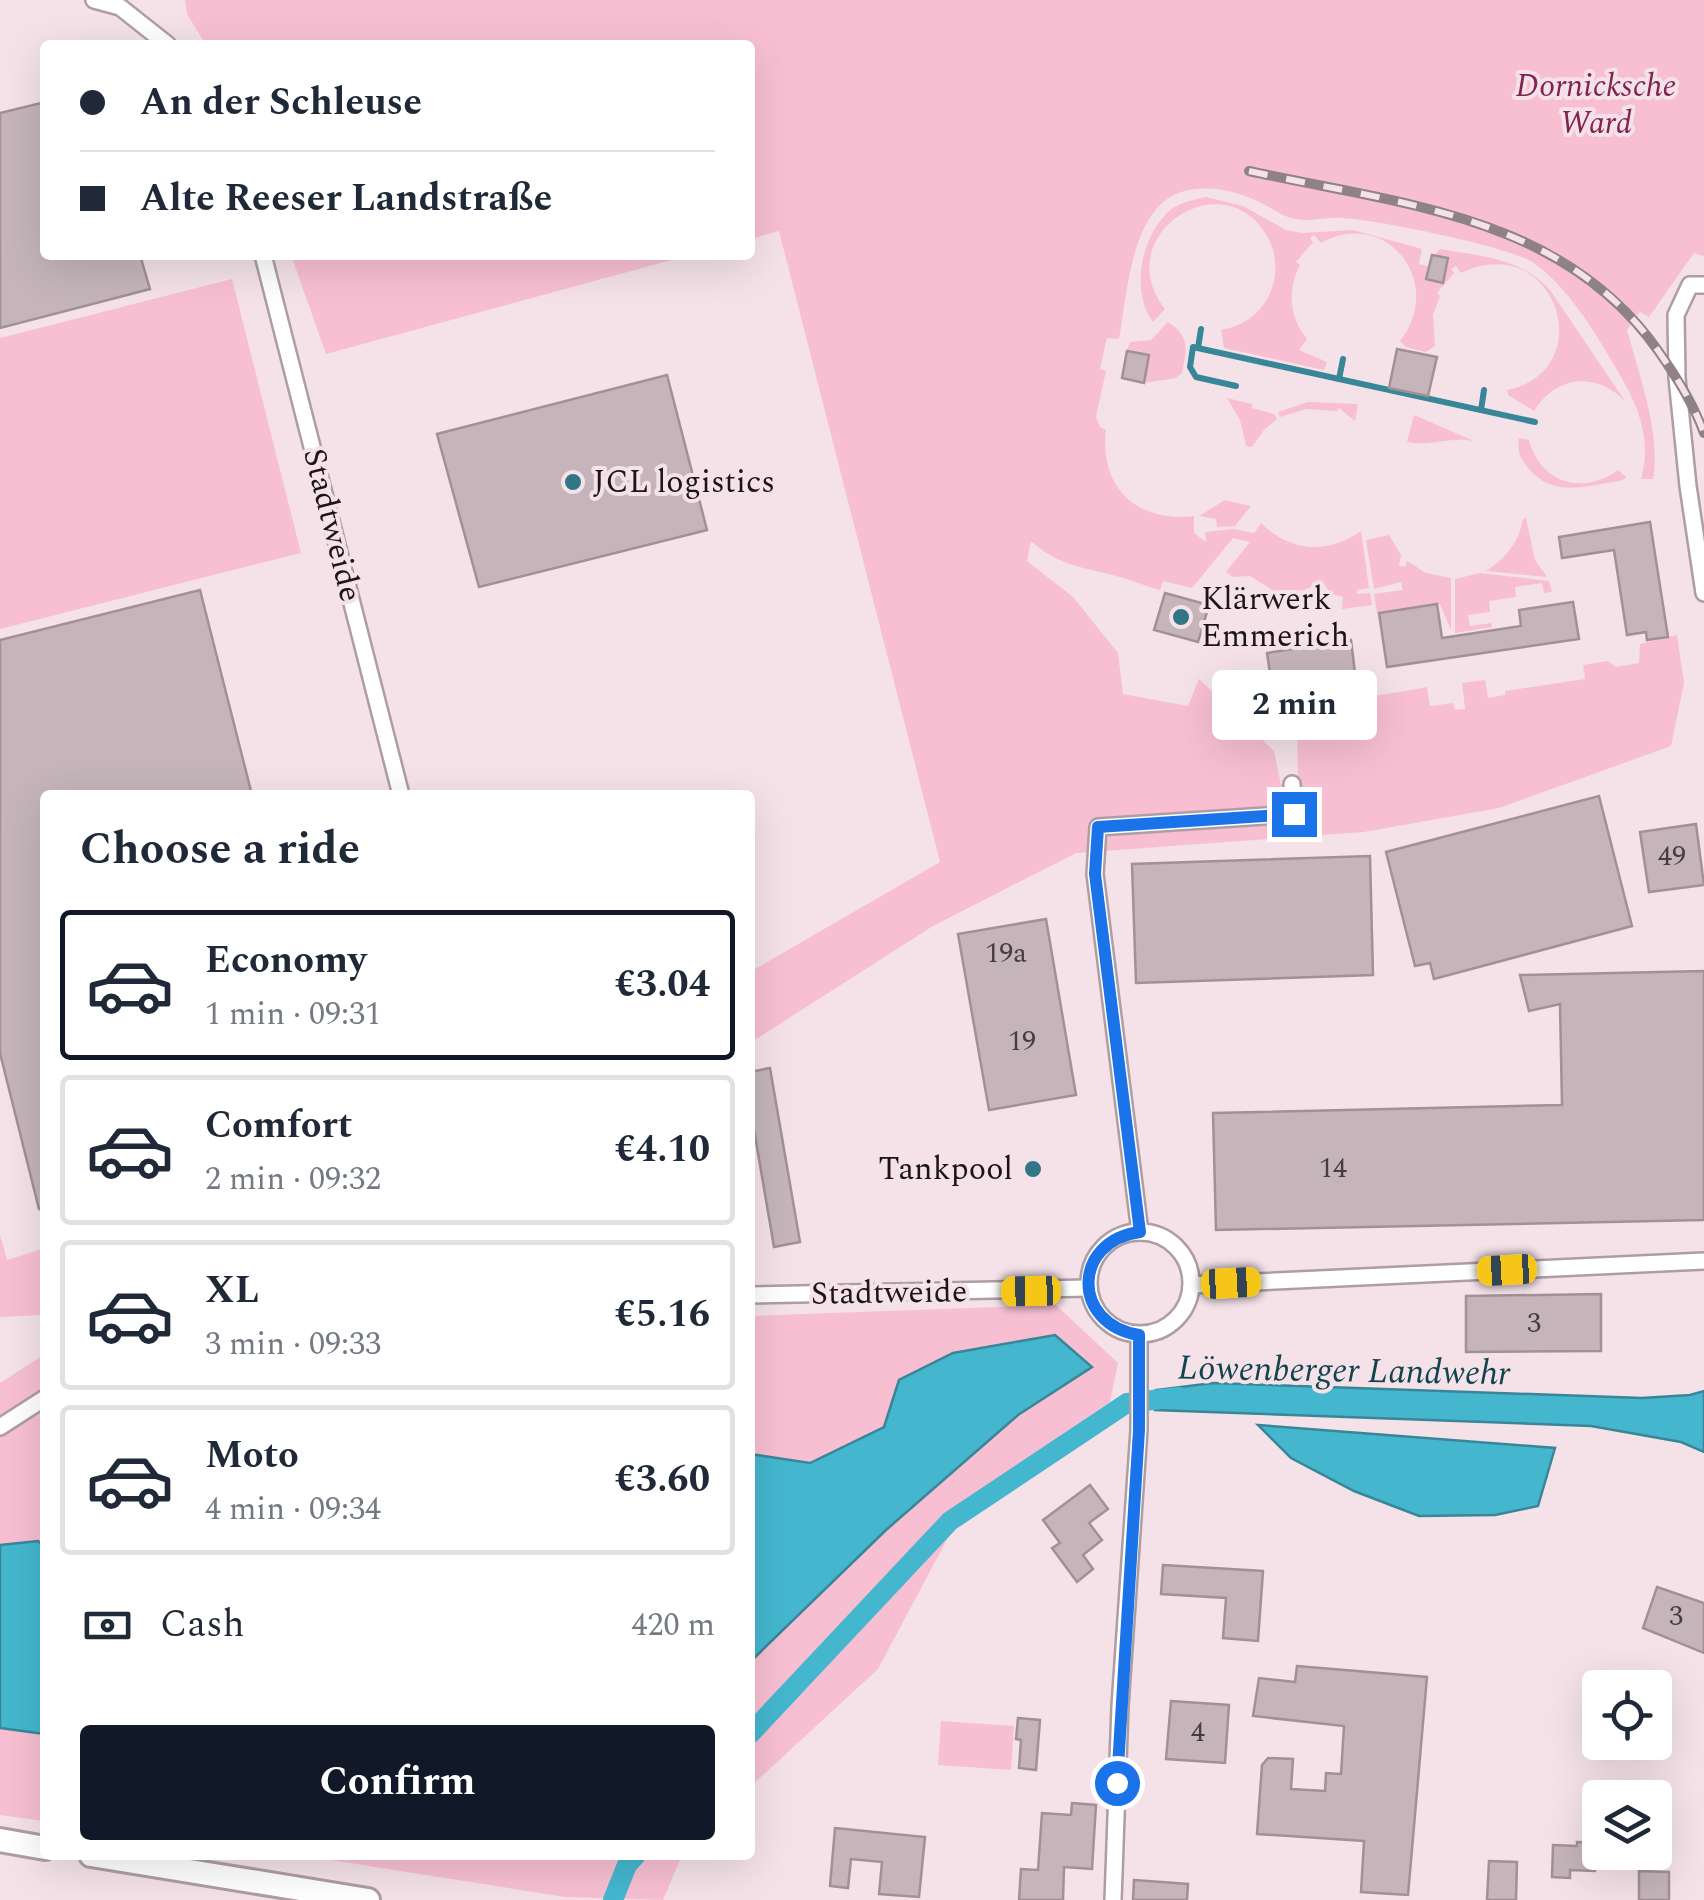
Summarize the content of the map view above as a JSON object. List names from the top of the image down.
{
  "streets": {
    "street": ["Stadtweide"]
  },
  "water": ["Löwenberger Landwehr"],
  "parks": ["Dornicksche Ward"],
  "places": ["JCL logistics", "Klärwerk Emmerich", "Tankpool"],
  "house_numbers": [
    "49",
    "19a",
    "19",
    "14",
    "3",
    "3",
    "4"
  ],
  "page": {
    "banner": ["An der Schleuse", "Alte Reeser Landstraße"],
    "bubble": "2 min",
    "heading": "Choose a ride",
    "list": [
      {
        "name": "Economy",
        "note": "1 min · 09:31",
        "value": "€3.04"
      },
      {
        "name": "Comfort",
        "note": "2 min · 09:32",
        "value": "€4.10"
      },
      {
        "name": "XL",
        "note": "3 min · 09:33",
        "value": "€5.16"
      },
      {
        "name": "Moto",
        "note": "4 min · 09:34",
        "value": "€3.60"
      }
    ],
    "pay": ["Cash", "420 m"],
    "buttons": "Confirm"
  }
}
